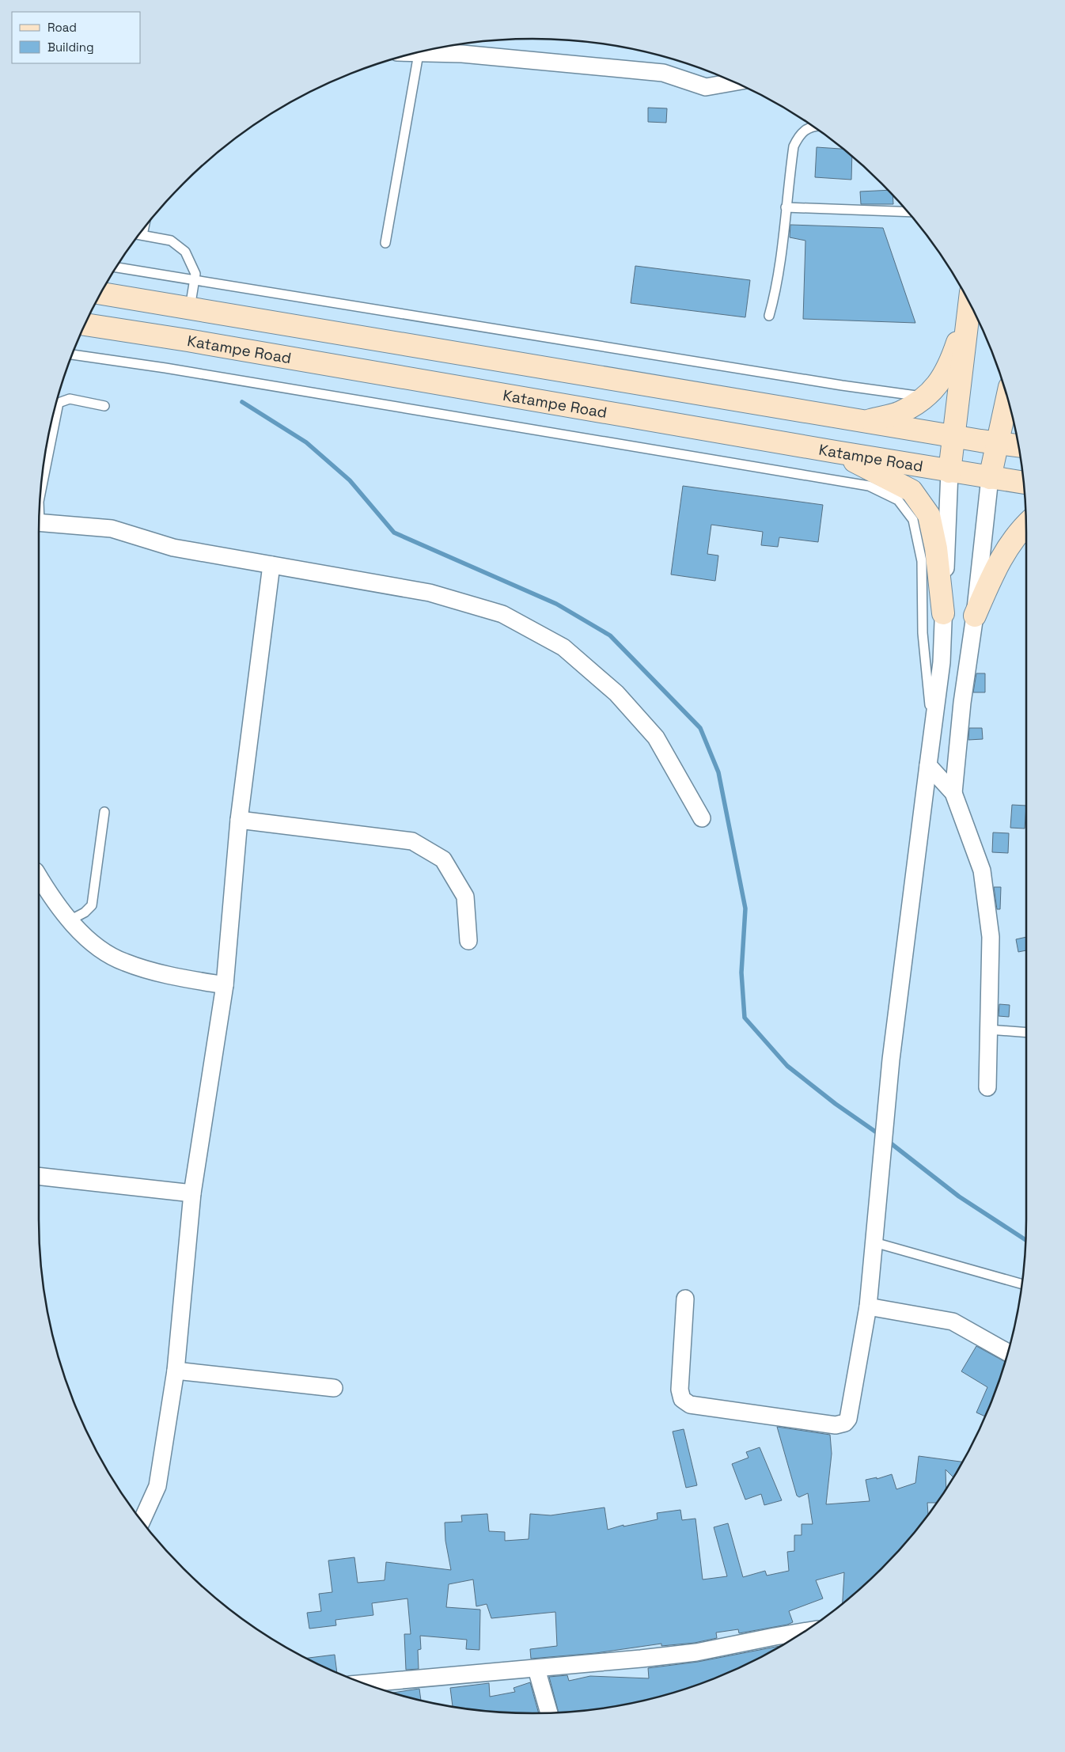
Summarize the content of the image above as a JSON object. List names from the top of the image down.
{
  "streets": {
    "main road": ["Katampe Road"]
  },
  "legend": ["Road", "Building"]
}
